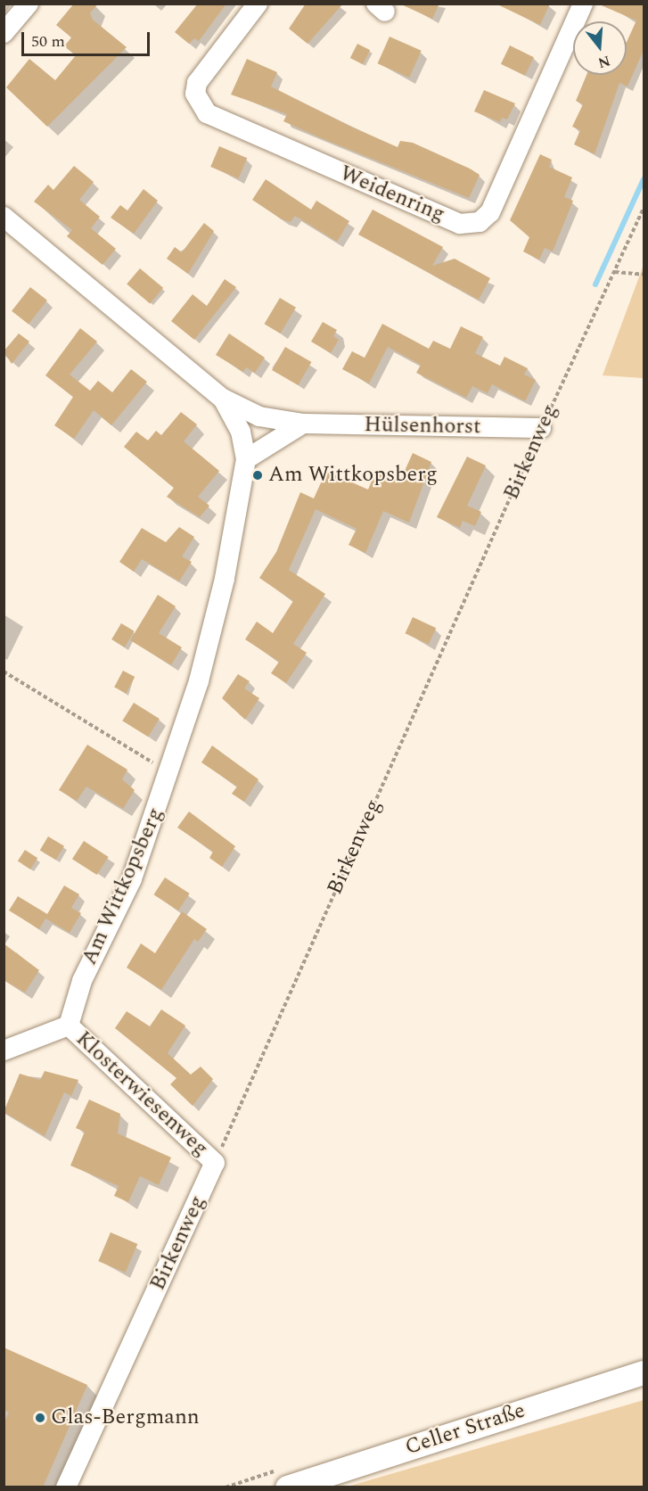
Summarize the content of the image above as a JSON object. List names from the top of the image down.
{
  "streets": {
    "street": [
      "Weidenring",
      "Hülsenhorst",
      "Birkenweg",
      "Am Wittkopsberg",
      "Klosterwiesenweg",
      "Celler Straße"
    ]
  },
  "crossings": [
    ["Hülsenhorst", "Birkenweg"],
    ["Hülsenhorst", "Am Wittkopsberg"],
    ["Birkenweg", "Klosterwiesenweg"],
    ["Am Wittkopsberg", "Klosterwiesenweg"]
  ],
  "places": ["Am Wittkopsberg", "Glas-Bergmann"],
  "scale_bar": "50 m",
  "north": "bottom"
}
